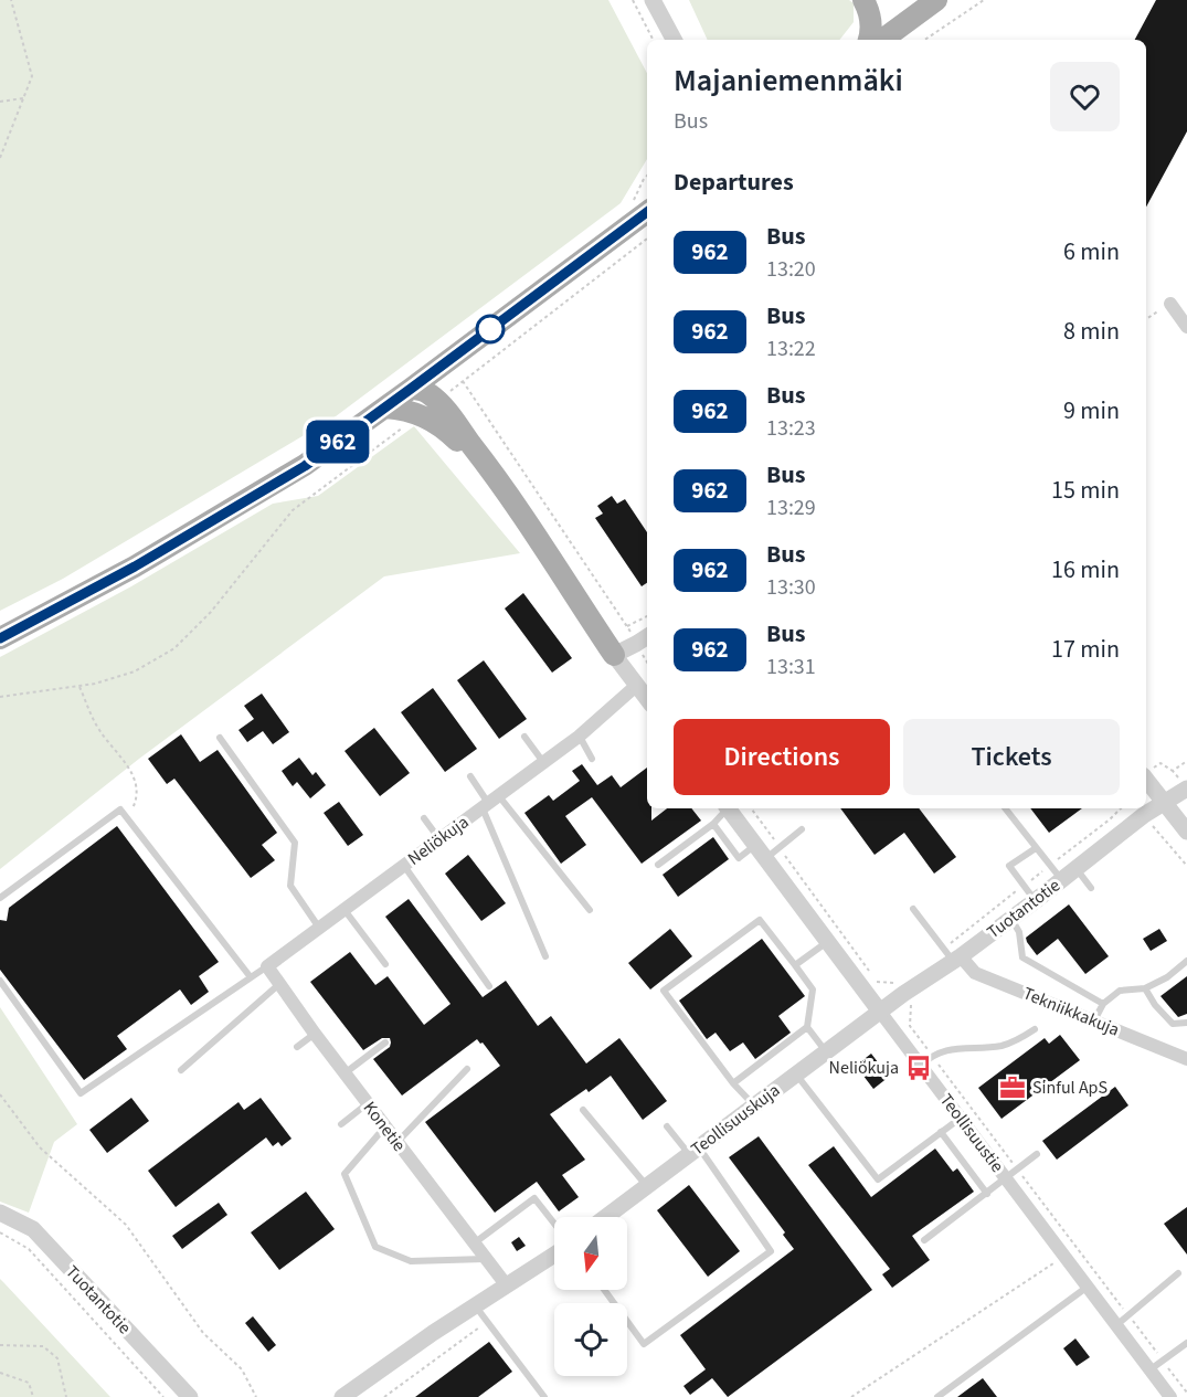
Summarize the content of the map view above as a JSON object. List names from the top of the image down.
{
  "streets": {
    "street": [
      "Neliökuja",
      "Tuotantotie",
      "Tekniikkakuja",
      "Teollisuuskuja",
      "Konetie",
      "Teollisuustie"
    ]
  },
  "crossings": [
    ["Neliökuja", "Konetie"],
    ["Tuotantotie", "Tekniikkakuja"],
    ["Tuotantotie", "Teollisuuskuja"],
    ["Tuotantotie", "Teollisuustie"],
    ["Teollisuuskuja", "Teollisuustie"]
  ],
  "places": {
    "bus stop": ["Neliökuja"],
    "office": ["Sinful ApS"]
  },
  "lines": ["bus line 962"],
  "north": "bottom",
  "page": {
    "on_map": "962",
    "heading": [
      ["Majaniemenmäki", "Bus"],
      "Departures"
    ],
    "list": [
      {
        "mark": "962",
        "name": "Bus",
        "note": "13:20",
        "value": "6 min"
      },
      {
        "mark": "962",
        "name": "Bus",
        "note": "13:22",
        "value": "8 min"
      },
      {
        "mark": "962",
        "name": "Bus",
        "note": "13:23",
        "value": "9 min"
      },
      {
        "mark": "962",
        "name": "Bus",
        "note": "13:29",
        "value": "15 min"
      },
      {
        "mark": "962",
        "name": "Bus",
        "note": "13:30",
        "value": "16 min"
      },
      {
        "mark": "962",
        "name": "Bus",
        "note": "13:31",
        "value": "17 min"
      }
    ],
    "buttons": ["Directions", "Tickets"]
  }
}
